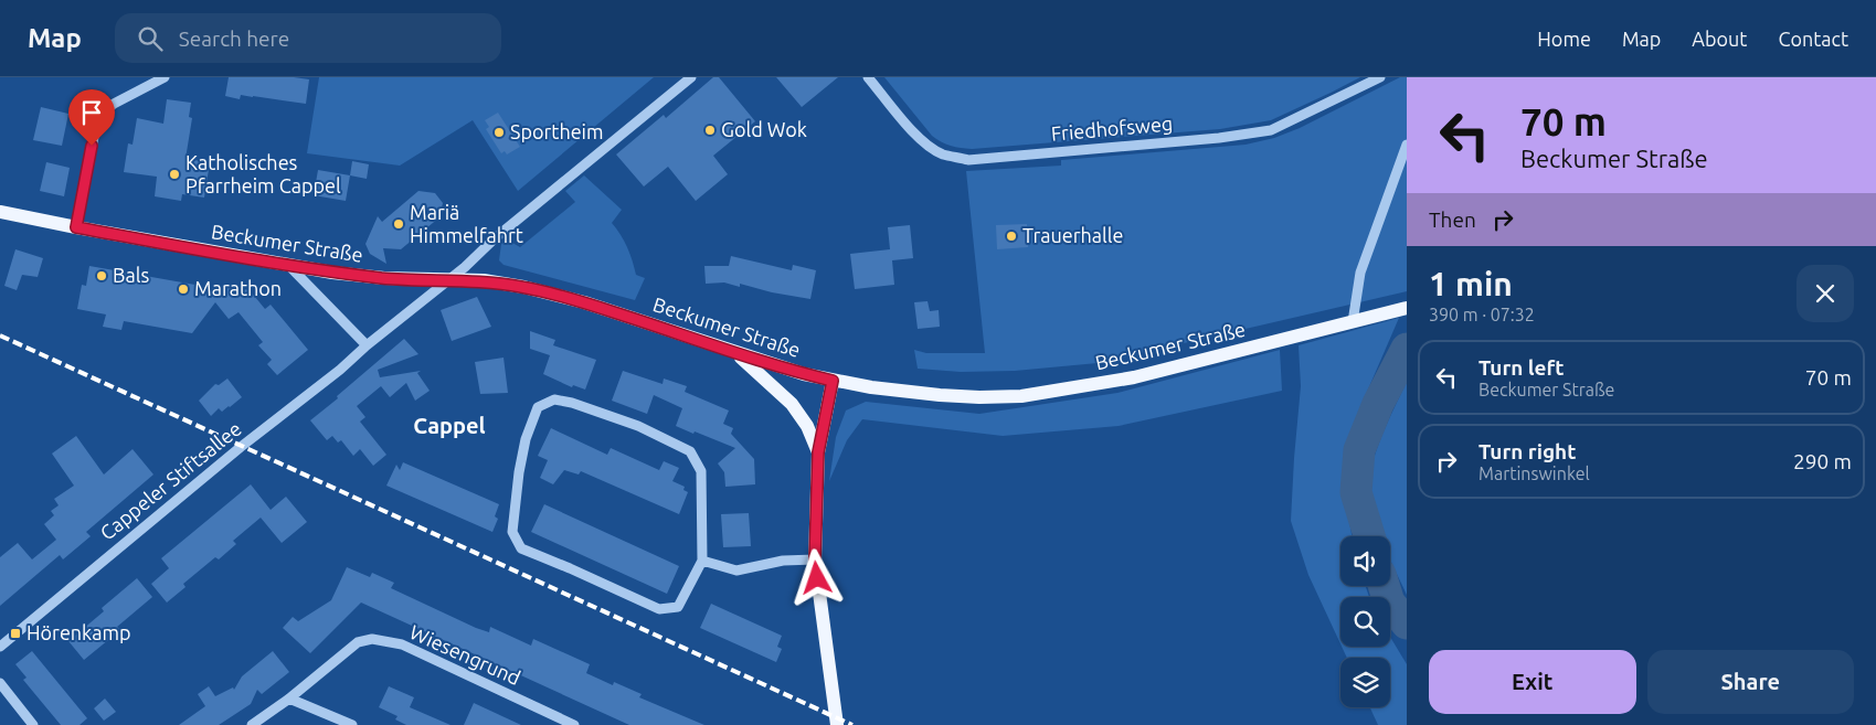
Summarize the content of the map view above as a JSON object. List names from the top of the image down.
{
  "streets": {
    "main road": ["Beckumer Straße"],
    "street": ["Friedhofsweg", "Cappeler Stiftsallee", "Wiesengrund"]
  },
  "crossings": [
    ["Beckumer Straße", "Cappeler Stiftsallee"]
  ],
  "districts": ["Cappel"],
  "places": {
    "other": [
      "Gold Wok",
      "Sportheim",
      "Katholisches Pfarrheim Cappel",
      "Mariä Himmelfahrt",
      "Trauerhalle",
      "Bals",
      "Marathon"
    ],
    "transit": ["Hörenkamp"]
  },
  "page": {
    "header": "Map",
    "search": "Search here",
    "nav": [
      "Home",
      "Map",
      "About",
      "Contact"
    ],
    "turn": ["70 m", "Beckumer Straße"],
    "then": "Then",
    "heading": ["1 min", "390 m · 07:32"],
    "list": [
      {
        "name": "Turn left",
        "note": "Beckumer Straße",
        "value": "70 m"
      },
      {
        "name": "Turn right",
        "note": "Martinswinkel",
        "value": "290 m"
      }
    ],
    "buttons": ["Exit", "Share"]
  }
}
